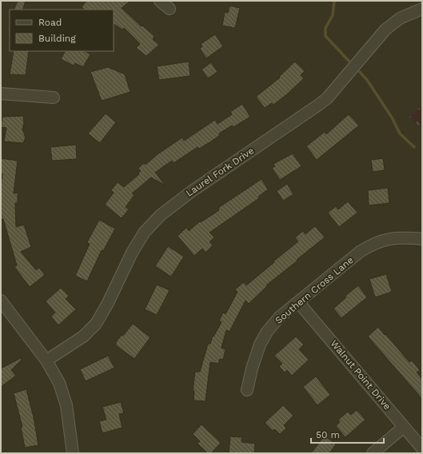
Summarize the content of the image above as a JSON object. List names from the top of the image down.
{
  "streets": {
    "street": ["Laurel Fork Drive", "Southern Cross Lane", "Walnut Point Drive"]
  },
  "crossings": [
    ["Southern Cross Lane", "Walnut Point Drive"]
  ],
  "legend": ["Road", "Building"],
  "scale_bar": "50 m"
}
